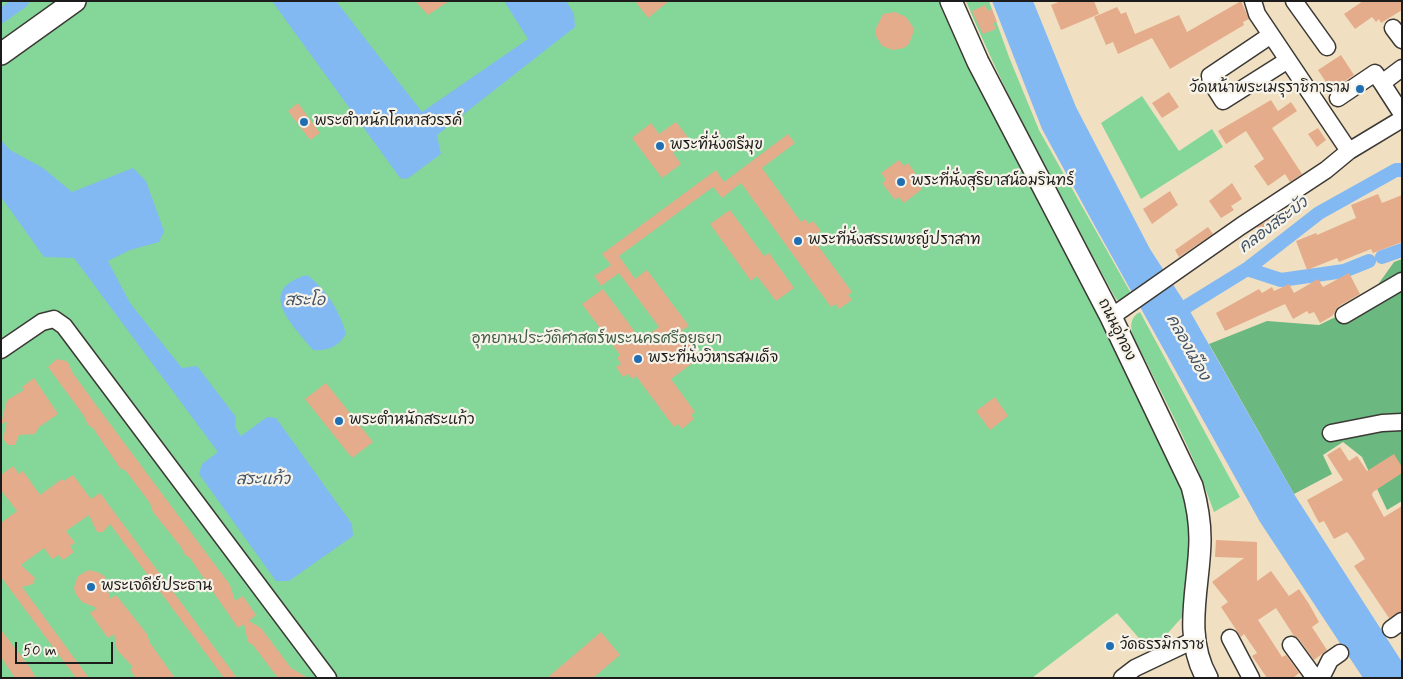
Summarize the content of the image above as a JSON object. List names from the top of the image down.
{
  "streets": {
    "main road": ["ถนนอู่ทอง"]
  },
  "water": [
    "คลองสระบัว",
    "สระโอ",
    "คลองเมือง",
    "สระแก้ว"
  ],
  "parks": ["อุทยานประวัติศาสตร์พระนครศรีอยุธยา"],
  "places": [
    "วัดหน้าพระเมรุราชิการาม",
    "พระตำหนักโคหาสวรรค์",
    "พระที่นั่งตรีมุข",
    "พระที่นั่งสุริยาสน์อมรินทร์",
    "พระที่นั่งสรรเพชญ์ปราสาท",
    "พระที่นั่งวิหารสมเด็จ",
    "พระตำหนักสระแก้ว",
    "พระเจดีย์ประธาน",
    "วัดธรรมิกราช"
  ],
  "scale_bar": "50 m"
}
